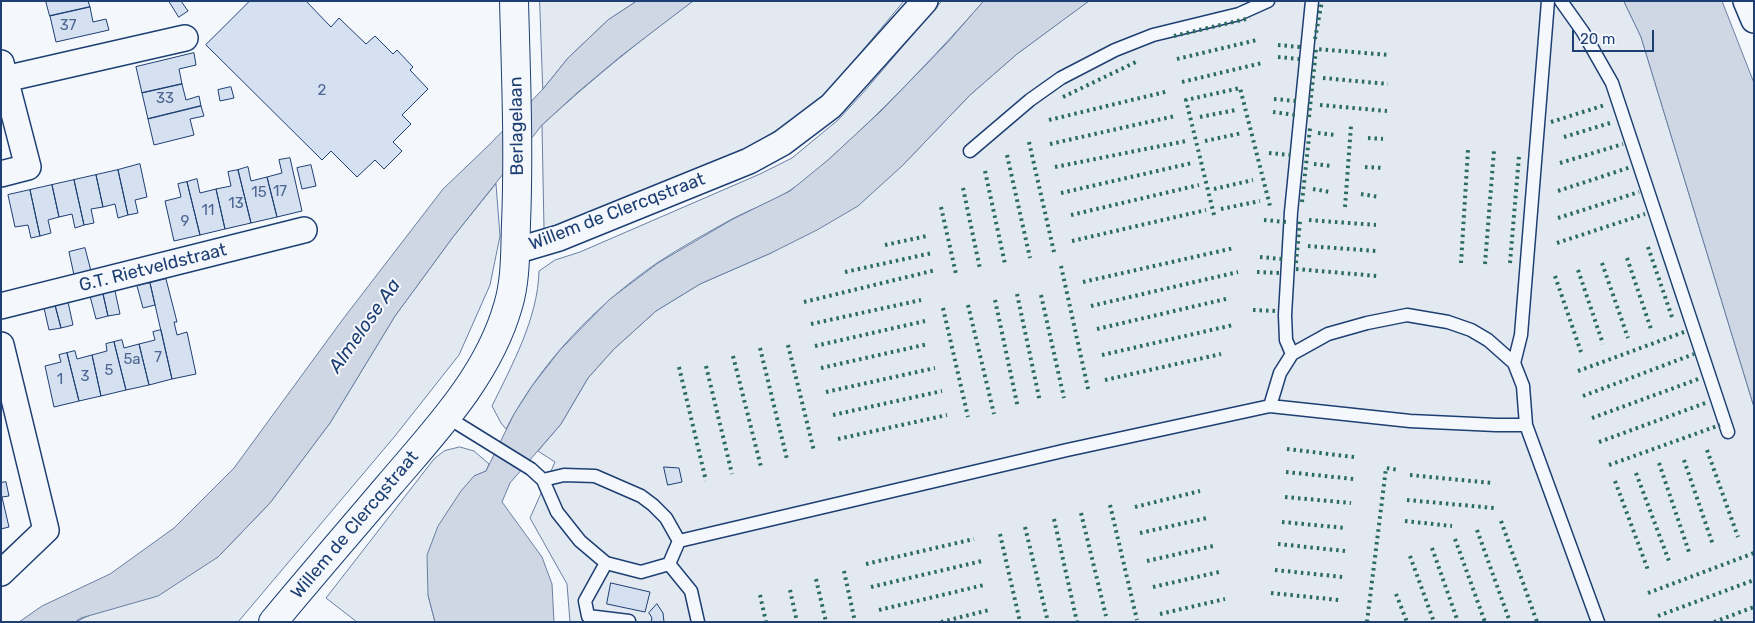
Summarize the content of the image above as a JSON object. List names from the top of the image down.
{
  "streets": {
    "street": ["Berlagelaan", "Willem de Clercqstraat", "G.T. Rietveldstraat"]
  },
  "crossings": [
    ["Berlagelaan", "Willem de Clercqstraat"]
  ],
  "water": ["Almelose Aa"],
  "house_numbers": [
    "37",
    "2",
    "33",
    "17",
    "15",
    "13",
    "11",
    "9",
    "7",
    "5a",
    "5",
    "3",
    "1"
  ],
  "scale_bar": "20 m"
}
